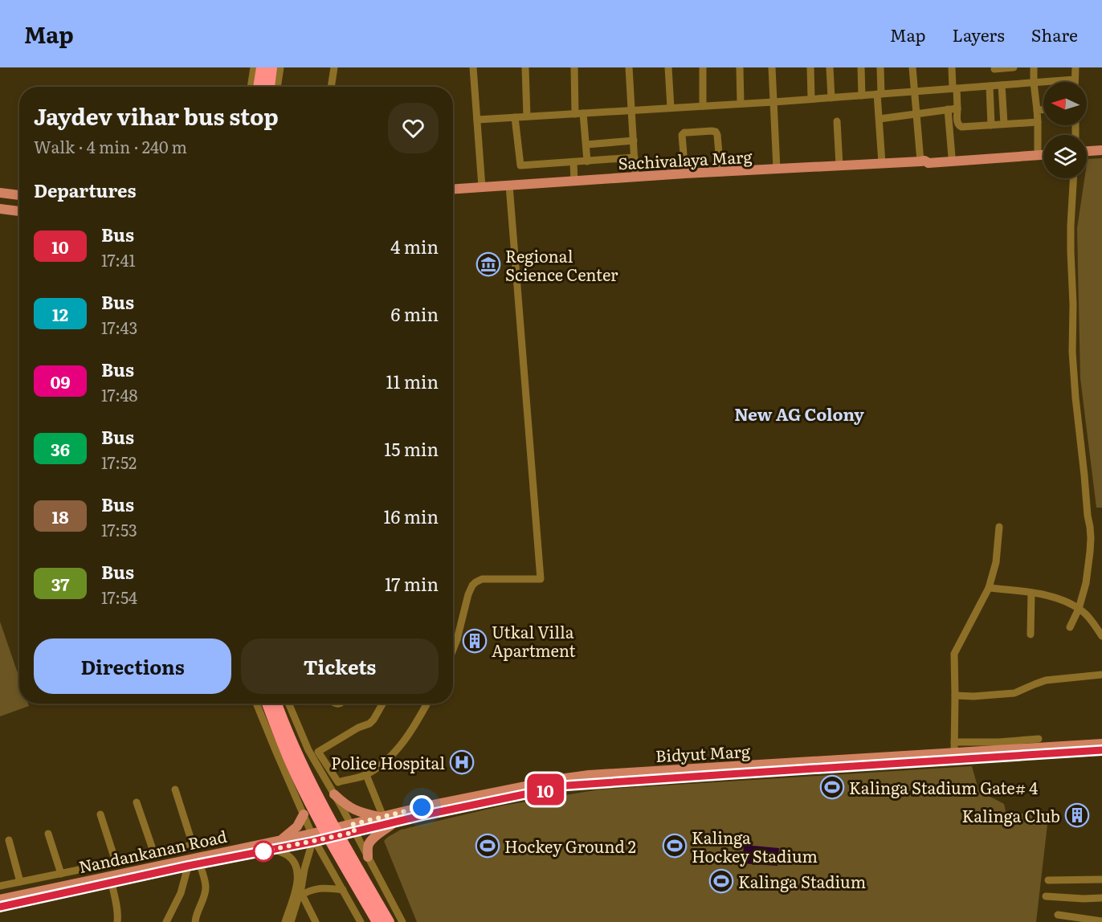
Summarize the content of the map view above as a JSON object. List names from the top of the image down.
{
  "streets": {
    "main road": ["Sachivalaya Marg", "Bidyut Marg", "Nandankanan Road"]
  },
  "crossings": [
    ["Bidyut Marg", "Nandankanan Road"]
  ],
  "districts": ["New AG Colony"],
  "places": {
    "museum": ["Regional Science Center"],
    "building": ["Utkal Villa Apartment", "Kalinga Club"],
    "hospital": ["Police Hospital"],
    "sports": [
      "Kalinga Stadium Gate# 4",
      "Hockey Ground 2",
      "Kalinga Hockey Stadium",
      "Kalinga Stadium"
    ]
  },
  "lines": ["bus line 10"],
  "north": "left",
  "page": {
    "header": "Map",
    "nav": ["Map", "Layers", "Share"],
    "on_map": "10",
    "heading": [
      ["Jaydev vihar bus stop", "Walk · 4 min · 240 m"],
      "Departures"
    ],
    "list": [
      {
        "mark": "10",
        "name": "Bus",
        "note": "17:41",
        "value": "4 min"
      },
      {
        "mark": "12",
        "name": "Bus",
        "note": "17:43",
        "value": "6 min"
      },
      {
        "mark": "09",
        "name": "Bus",
        "note": "17:48",
        "value": "11 min"
      },
      {
        "mark": "36",
        "name": "Bus",
        "note": "17:52",
        "value": "15 min"
      },
      {
        "mark": "18",
        "name": "Bus",
        "note": "17:53",
        "value": "16 min"
      },
      {
        "mark": "37",
        "name": "Bus",
        "note": "17:54",
        "value": "17 min"
      }
    ],
    "buttons": ["Directions", "Tickets"]
  }
}
